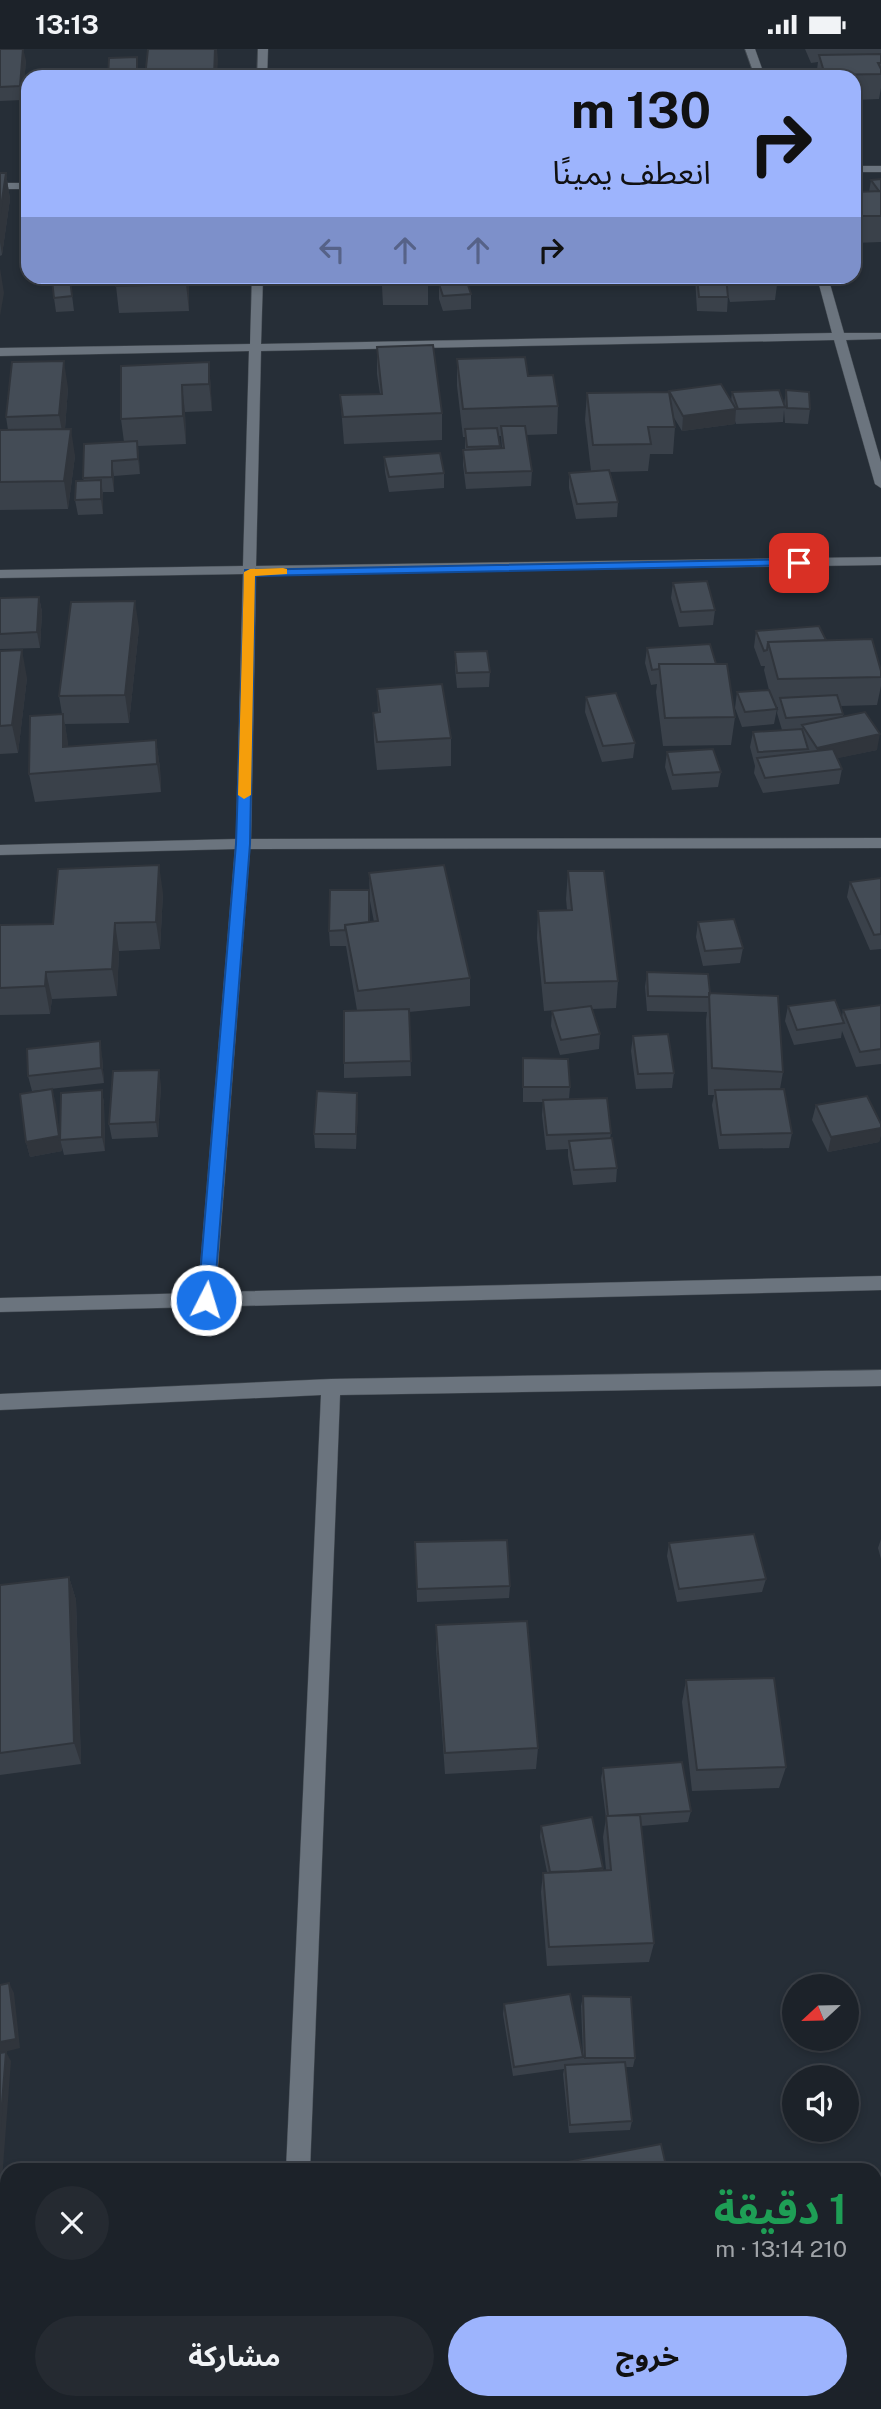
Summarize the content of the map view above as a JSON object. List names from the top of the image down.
{
  "north": "left",
  "page": {
    "status": "13:13",
    "turn": ["130 m", "انعطف يمينًا"],
    "heading": ["1 دقيقة", "210 m · 13:14"],
    "buttons": ["خروج", "مشاركة"]
  }
}
